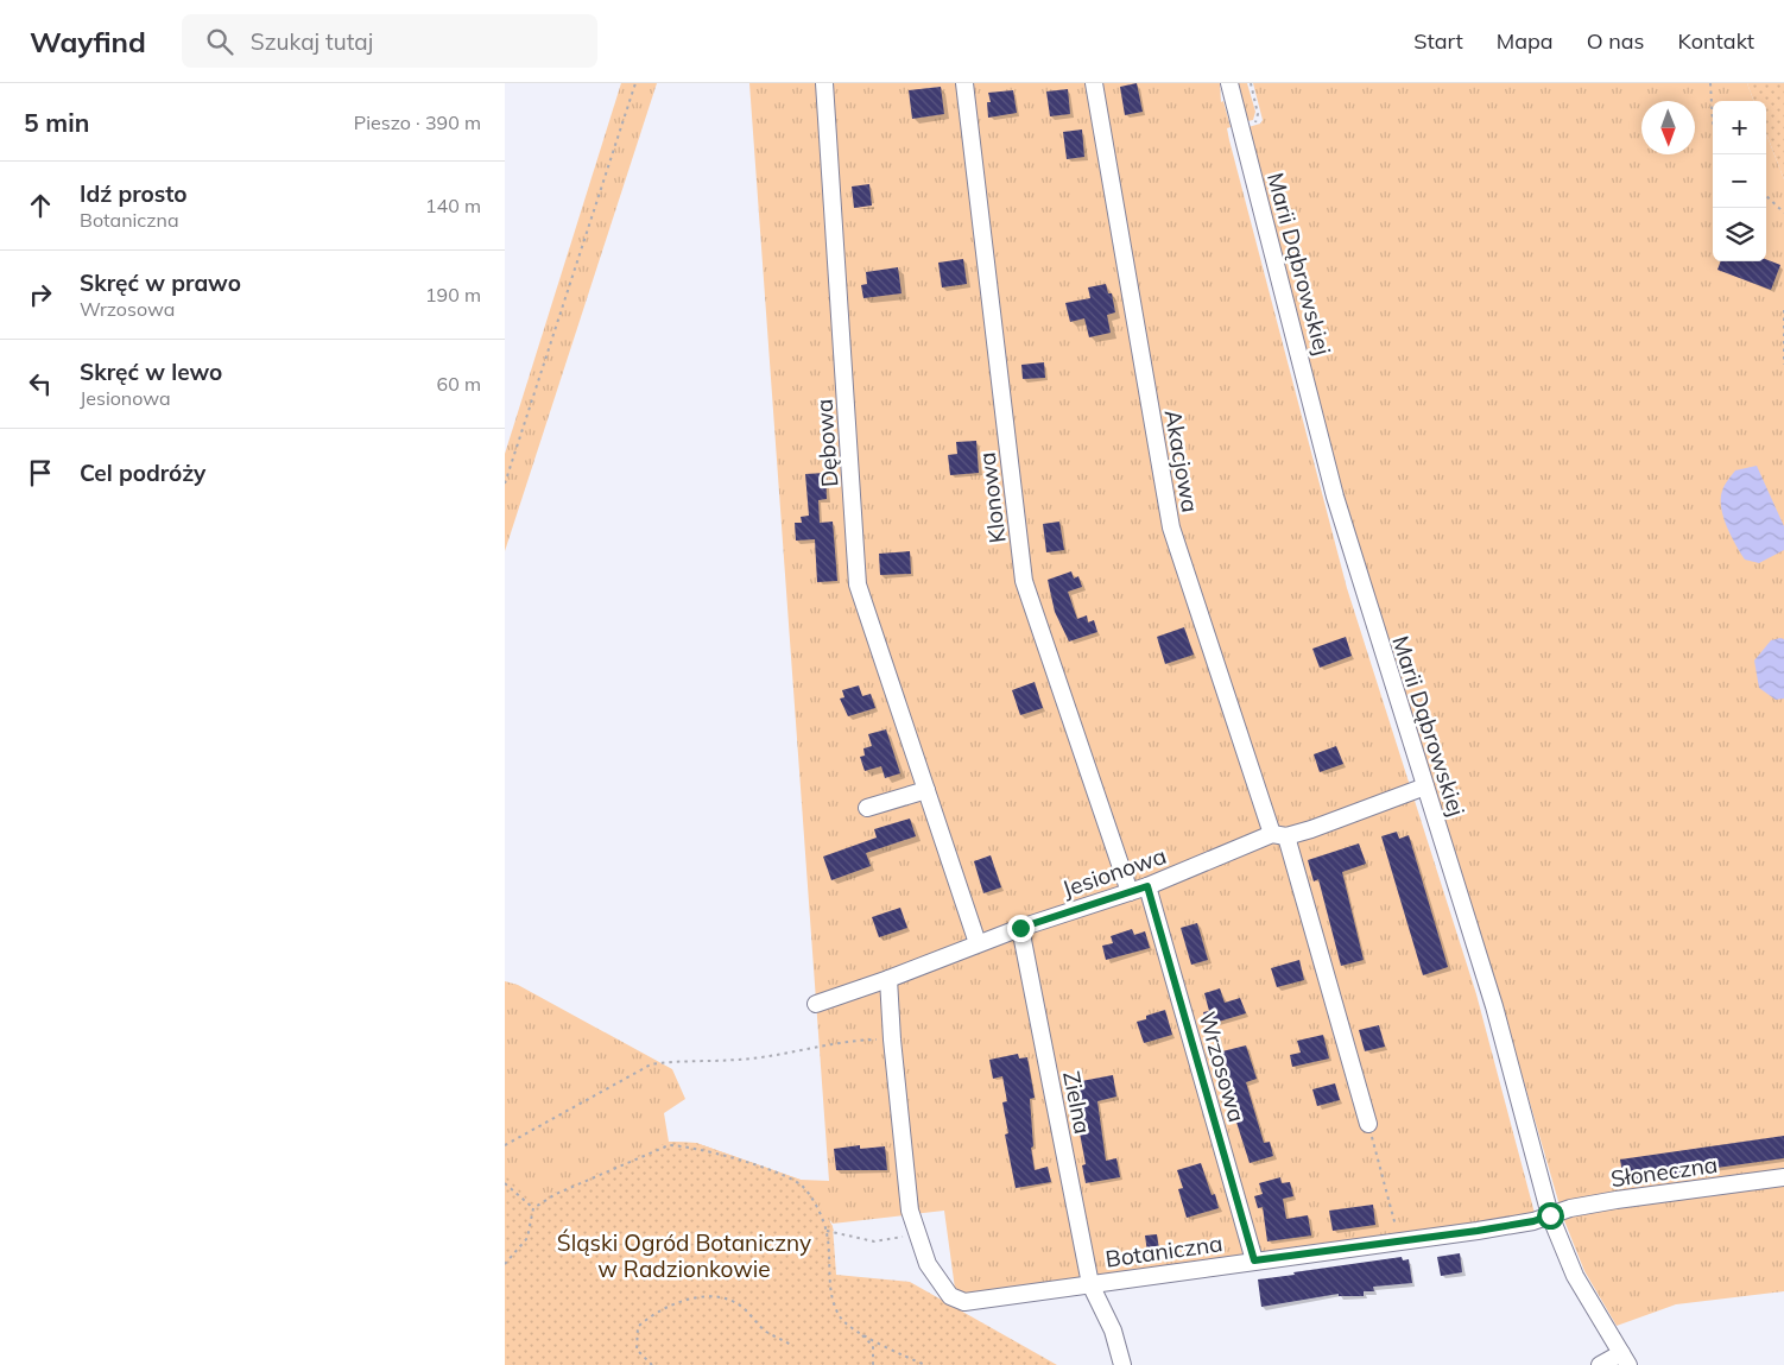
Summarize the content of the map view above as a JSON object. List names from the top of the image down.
{
  "streets": {
    "street": [
      "Marii Dąbrowskiej",
      "Dębowa",
      "Akacjowa",
      "Klonowa",
      "Jesionowa",
      "Wrzosowa",
      "Zielna",
      "Słoneczna",
      "Botaniczna"
    ]
  },
  "crossings": [
    ["Marii Dąbrowskiej", "Jesionowa"],
    ["Marii Dąbrowskiej", "Słoneczna"],
    ["Marii Dąbrowskiej", "Botaniczna"],
    ["Dębowa", "Jesionowa"],
    ["Akacjowa", "Jesionowa"],
    ["Klonowa", "Jesionowa"],
    ["Jesionowa", "Wrzosowa"],
    ["Jesionowa", "Zielna"],
    ["Jesionowa", "Botaniczna"],
    ["Wrzosowa", "Botaniczna"],
    ["Zielna", "Botaniczna"],
    ["Słoneczna", "Botaniczna"]
  ],
  "parks": ["Śląski Ogród Botaniczny w Radzionkowie"],
  "north": "bottom",
  "page": {
    "header": "Wayfind",
    "search": "Szukaj tutaj",
    "nav": [
      "Start",
      "Mapa",
      "O nas",
      "Kontakt"
    ],
    "heading": ["5 min", "Pieszo · 390 m"],
    "map_buttons": ["+", "−"],
    "list": [
      ["Idź prosto", "Botaniczna", "140 m"],
      ["Skręć w prawo", "Wrzosowa", "190 m"],
      ["Skręć w lewo", "Jesionowa", "60 m"],
      "Cel podróży"
    ]
  }
}
